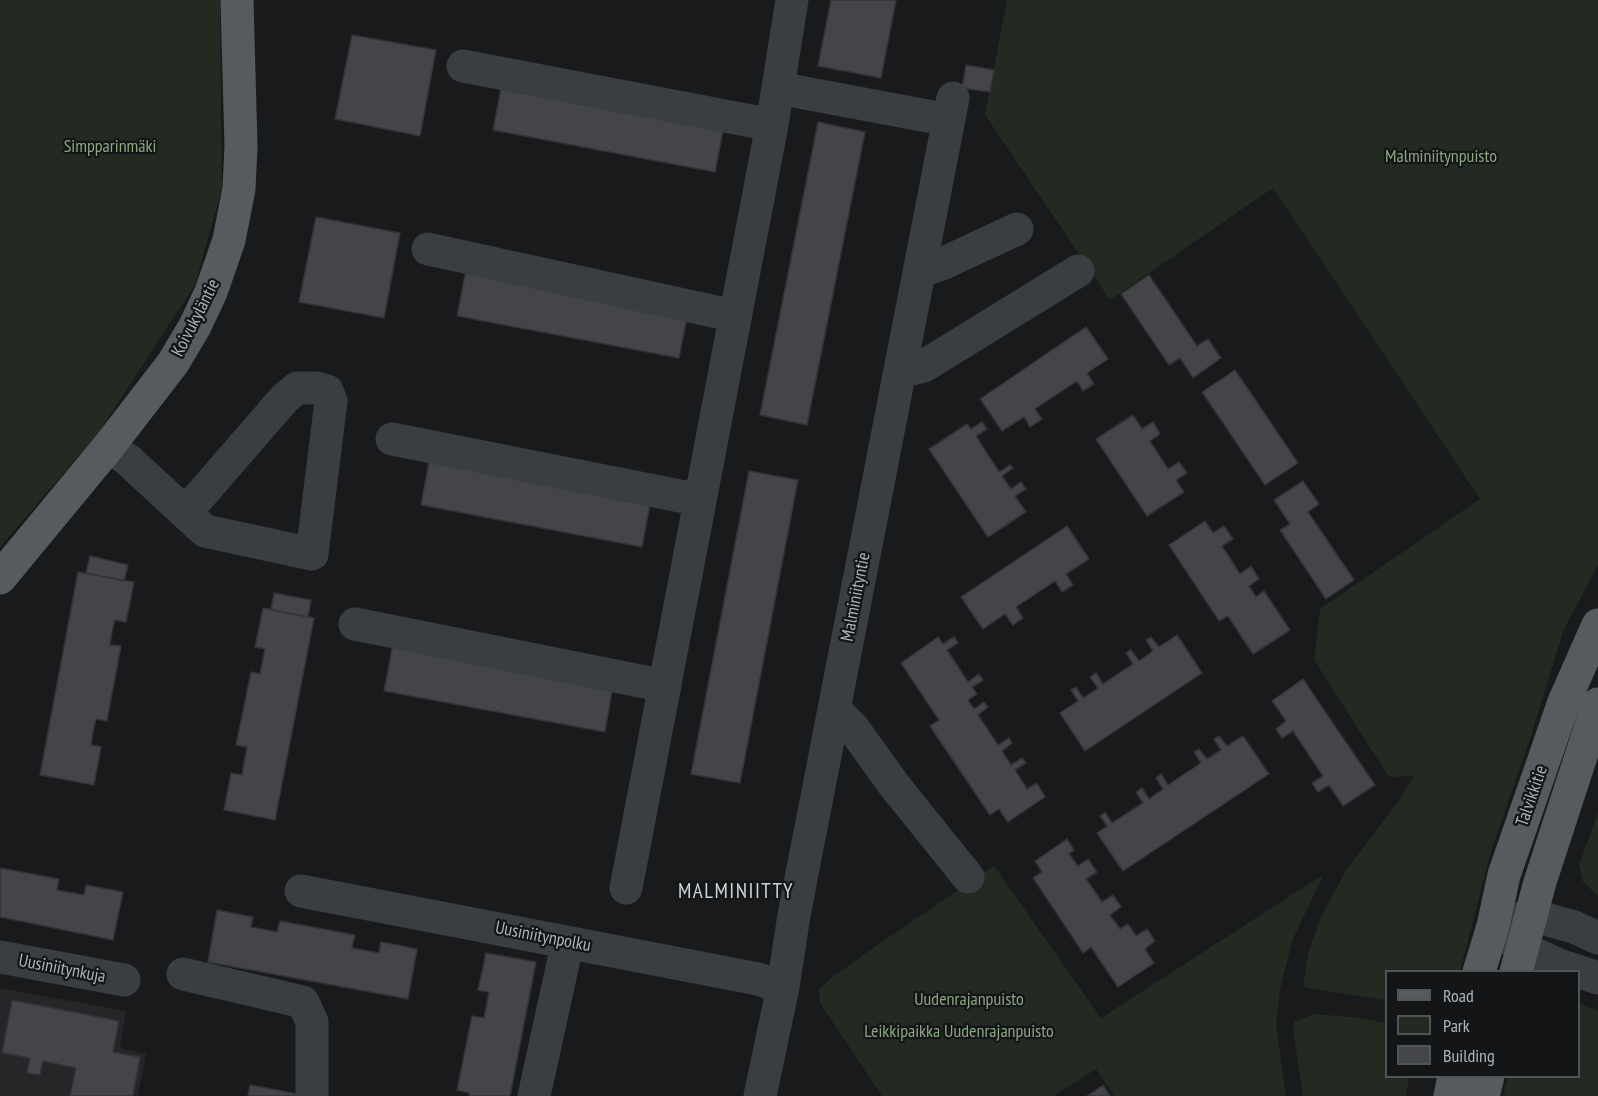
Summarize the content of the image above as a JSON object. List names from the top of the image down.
{
  "streets": {
    "main road": ["Koivukyläntie", "Talvikkitie"],
    "street": ["Malminiityntie", "Uusiniitynpolku", "Uusiniitynkuja"]
  },
  "crossings": [
    ["Malminiityntie", "Uusiniitynpolku"]
  ],
  "districts": ["MALMINIITTY"],
  "parks": [
    "Simpparinmäki",
    "Malminiitynpuisto",
    "Uudenrajanpuisto",
    "Leikkipaikka Uudenrajanpuisto"
  ],
  "legend": ["Road", "Park", "Building"]
}
